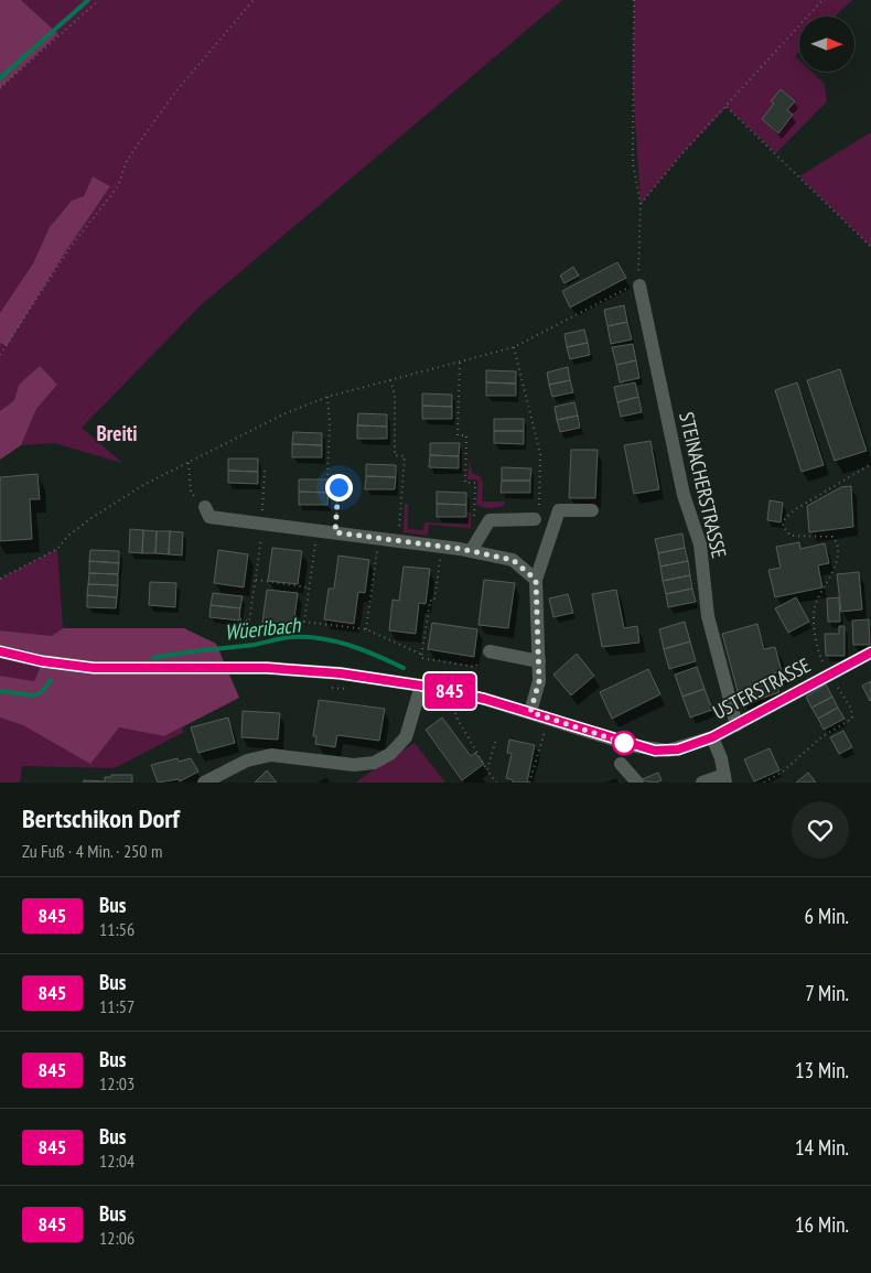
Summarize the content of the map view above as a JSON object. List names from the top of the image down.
{
  "streets": {
    "street": ["STEINACHERSTRASSE", "USTERSTRASSE"]
  },
  "crossings": [
    ["STEINACHERSTRASSE", "USTERSTRASSE"]
  ],
  "districts": ["Breiti"],
  "water": ["Wüeribach"],
  "lines": ["bus line 845"],
  "north": "right",
  "page": {
    "on_map": "845",
    "heading": ["Bertschikon Dorf", "Zu Fuß · 4 Min. · 250 m"],
    "list": [
      {
        "mark": "845",
        "name": "Bus",
        "note": "11:56",
        "value": "6 Min."
      },
      {
        "mark": "845",
        "name": "Bus",
        "note": "11:57",
        "value": "7 Min."
      },
      {
        "mark": "845",
        "name": "Bus",
        "note": "12:03",
        "value": "13 Min."
      },
      {
        "mark": "845",
        "name": "Bus",
        "note": "12:04",
        "value": "14 Min."
      },
      {
        "mark": "845",
        "name": "Bus",
        "note": "12:06",
        "value": "16 Min."
      }
    ]
  }
}
